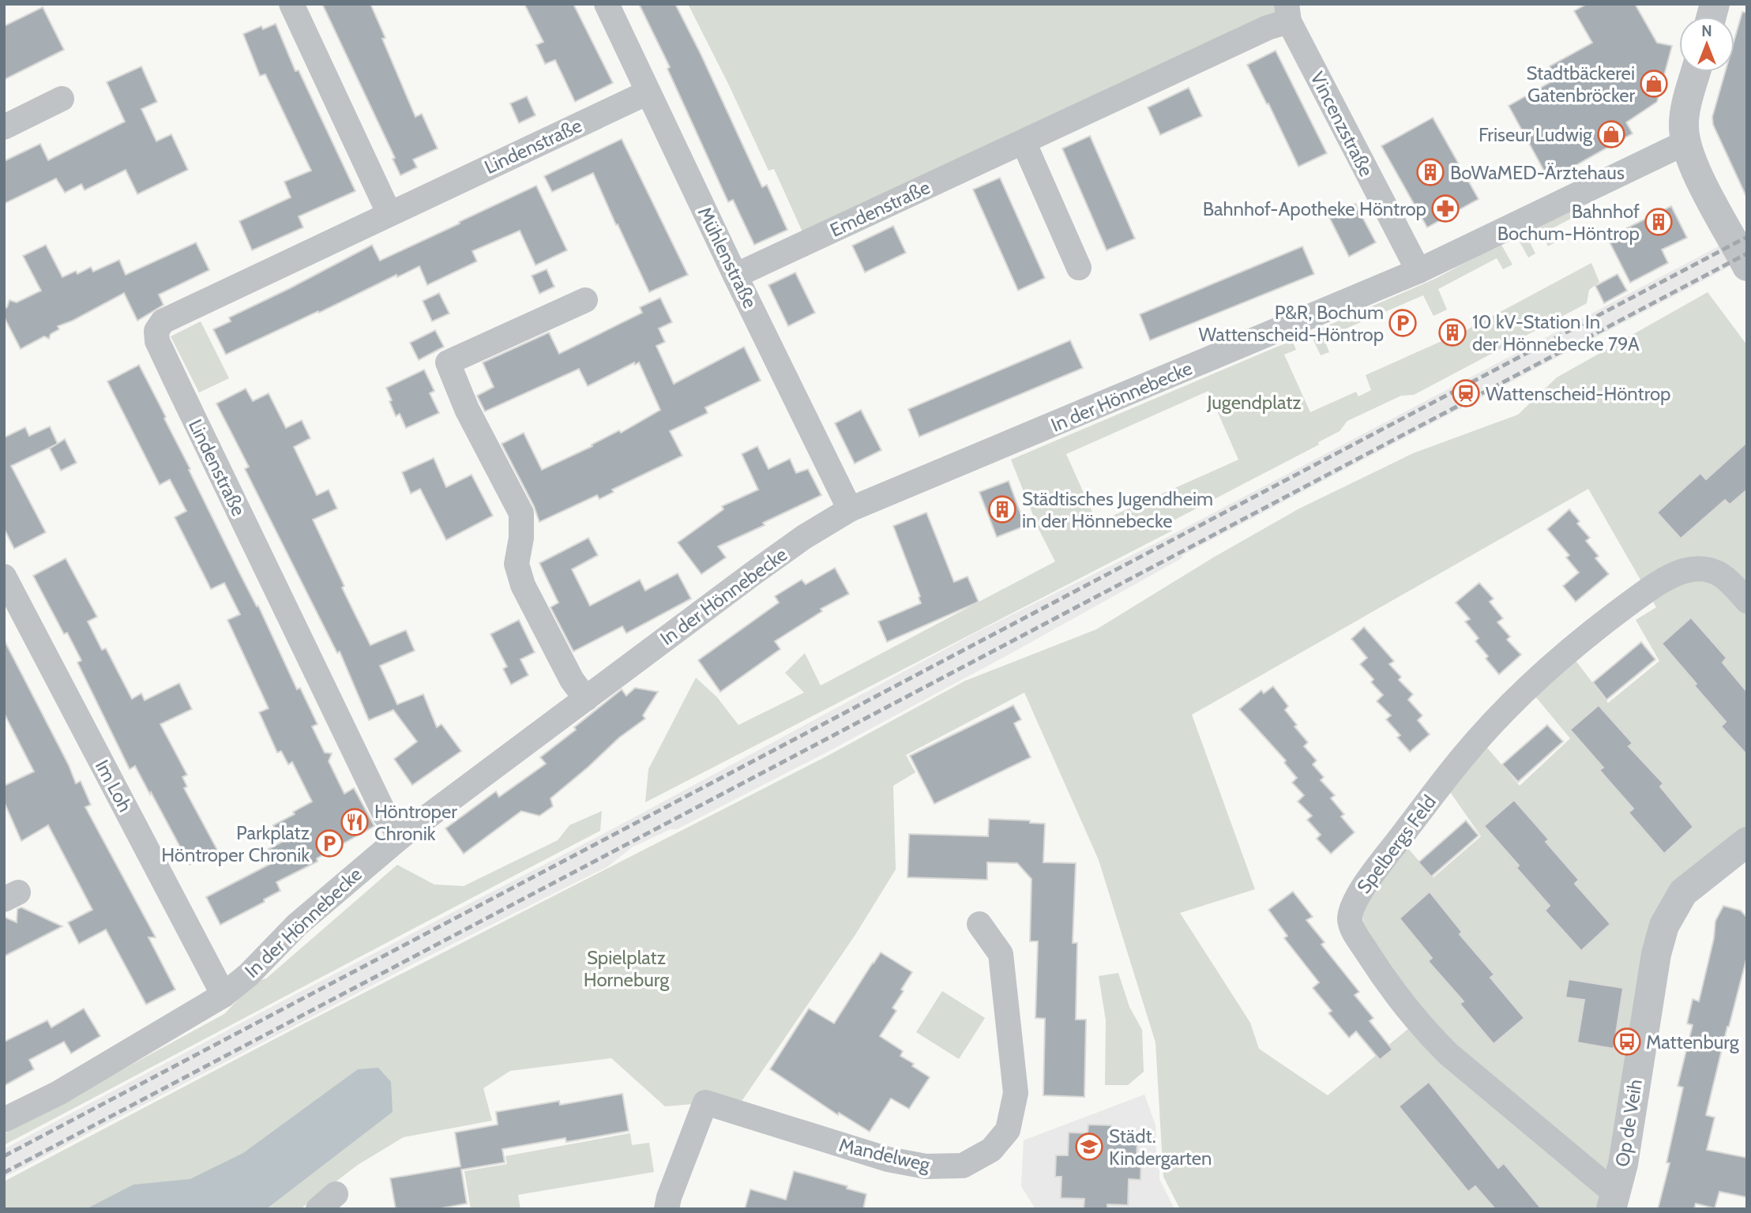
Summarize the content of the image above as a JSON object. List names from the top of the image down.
{
  "streets": {
    "street": [
      "Vincenzstraße",
      "Lindenstraße",
      "Emdenstraße",
      "Mühlenstraße",
      "In der Hönnebecke",
      "Im Loh",
      "Spelbergs Feld",
      "Op de Veih",
      "Mandelweg"
    ]
  },
  "crossings": [
    ["Vincenzstraße", "Emdenstraße"],
    ["Vincenzstraße", "In der Hönnebecke"],
    ["Lindenstraße", "Mühlenstraße"],
    ["Lindenstraße", "In der Hönnebecke"],
    ["Emdenstraße", "Mühlenstraße"],
    ["Mühlenstraße", "In der Hönnebecke"],
    ["In der Hönnebecke", "Im Loh"],
    ["Spelbergs Feld", "Op de Veih"]
  ],
  "parks": ["Jugendplatz", "Spielplatz Horneburg"],
  "places": {
    "shop": ["Stadtbäckerei Gatenbröcker", "Friseur Ludwig"],
    "building": [
      "BoWaMED-Ärztehaus",
      "Bahnhof Bochum-Höntrop",
      "10 kV-Station In der Hönnebecke 79A",
      "Städtisches Jugendheim in der Hönnebecke"
    ],
    "pharmacy": ["Bahnhof-Apotheke Höntrop"],
    "parking": ["P&R, Bochum Wattenscheid-Höntrop", "Parkplatz Höntroper Chronik"],
    "station": ["Wattenscheid-Höntrop"],
    "restaurant": ["Höntroper Chronik"],
    "bus stop": ["Mattenburg"],
    "school or university": ["Städt. Kindergarten"]
  },
  "north": "top"
}
